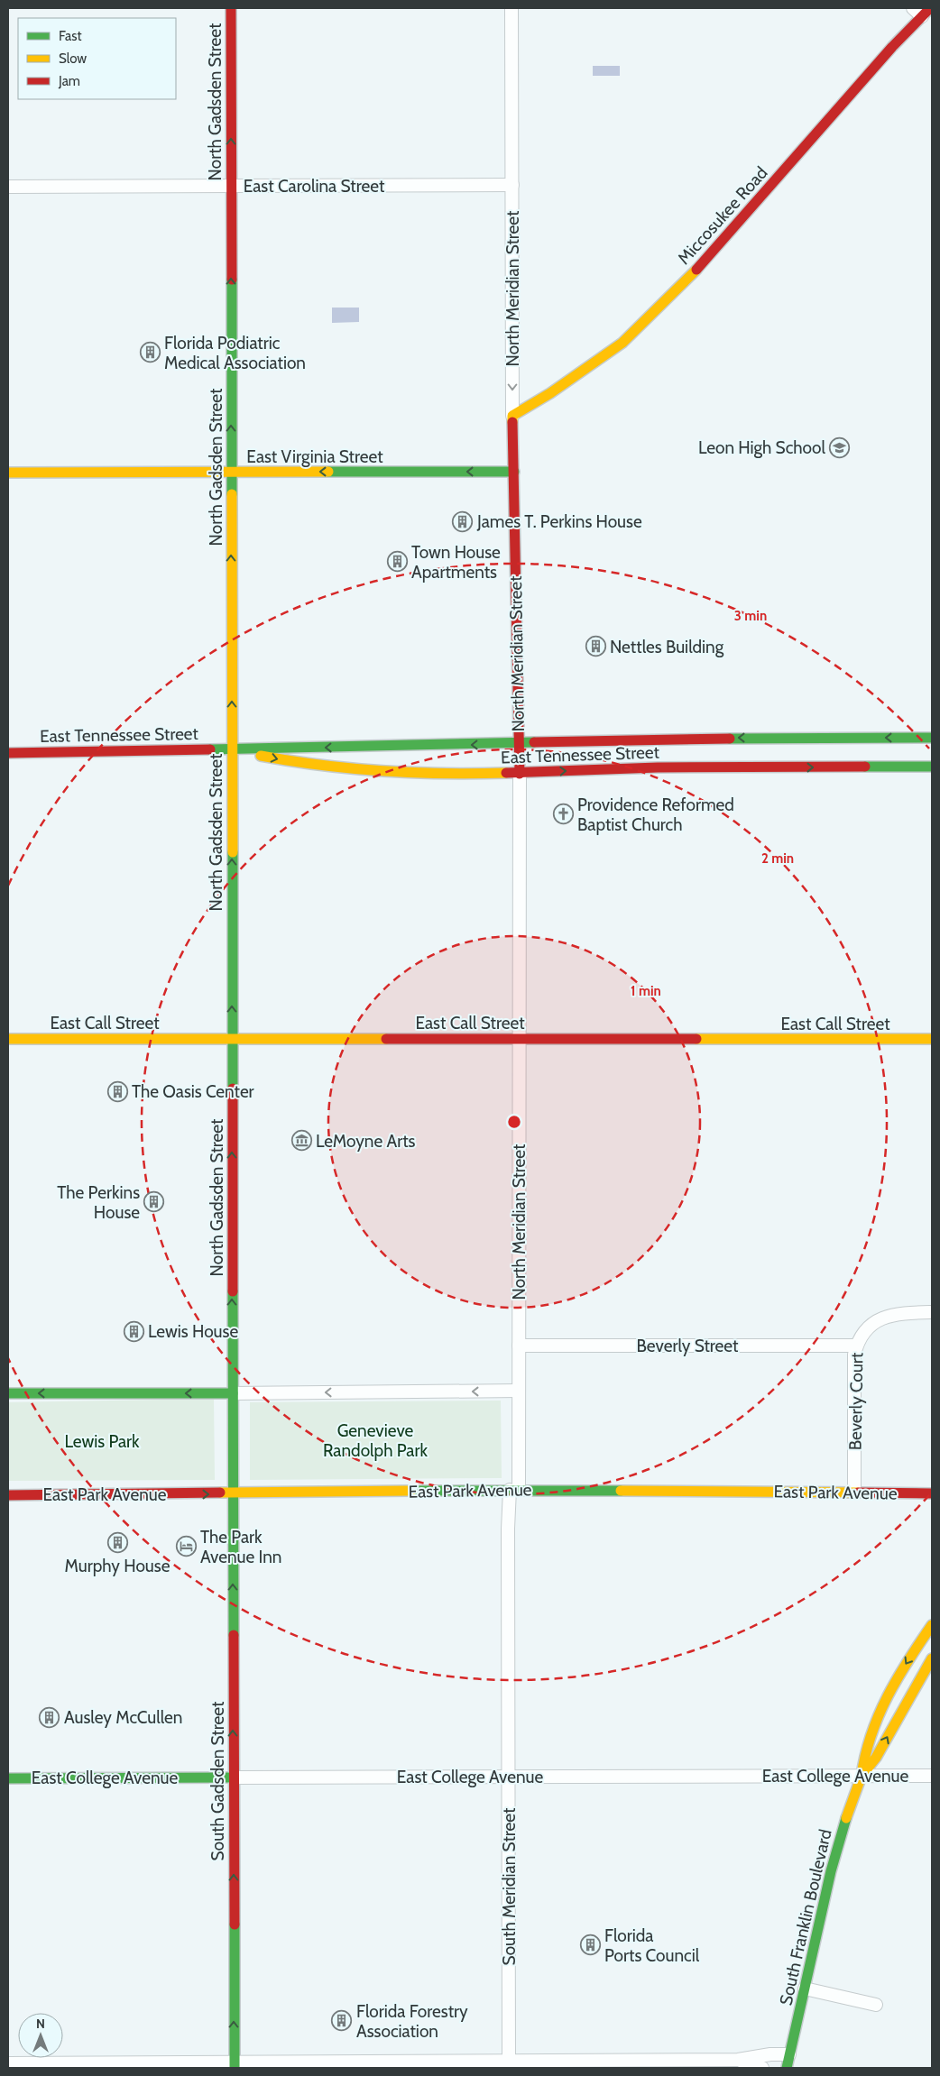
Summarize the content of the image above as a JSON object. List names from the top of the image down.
{
  "streets": {
    "street": [
      "North Gadsden Street",
      "East Carolina Street",
      "Miccosukee Road",
      "North Meridian Street",
      "East Virginia Street",
      "East Tennessee Street",
      "East Call Street",
      "Beverly Street",
      "Beverly Court",
      "East Park Avenue",
      "East College Avenue",
      "South Gadsden Street",
      "South Meridian Street",
      "South Franklin Boulevard"
    ]
  },
  "crossings": [
    ["North Gadsden Street", "East Carolina Street"],
    ["North Gadsden Street", "East Virginia Street"],
    ["North Gadsden Street", "East Tennessee Street"],
    ["North Gadsden Street", "East Call Street"],
    ["North Gadsden Street", "East Park Avenue"],
    ["North Gadsden Street", "South Gadsden Street"],
    ["East Carolina Street", "North Meridian Street"],
    ["Miccosukee Road", "North Meridian Street"],
    ["North Meridian Street", "East Virginia Street"],
    ["North Meridian Street", "East Tennessee Street"],
    ["North Meridian Street", "East Call Street"],
    ["North Meridian Street", "Beverly Street"],
    ["North Meridian Street", "East Park Avenue"],
    ["North Meridian Street", "South Meridian Street"],
    ["Beverly Street", "Beverly Court"],
    ["Beverly Court", "East Park Avenue"],
    ["East Park Avenue", "South Gadsden Street"],
    ["East Park Avenue", "South Meridian Street"],
    ["East College Avenue", "South Gadsden Street"],
    ["East College Avenue", "South Meridian Street"],
    ["East College Avenue", "South Franklin Boulevard"]
  ],
  "one_way": ["North Gadsden Street", "East Virginia Street", "South Gadsden Street"],
  "parks": ["Genevieve Randolph Park", "Lewis Park"],
  "places": {
    "building": [
      "Florida Podiatric Medical Association",
      "James T. Perkins House",
      "Town House Apartments",
      "Nettles Building",
      "The Oasis Center",
      "The Perkins House",
      "Lewis House",
      "Murphy House",
      "Ausley McCullen",
      "Florida Ports Council",
      "Florida Forestry Association"
    ],
    "school or university": ["Leon High School"],
    "church": ["Providence Reformed Baptist Church"],
    "museum": ["LeMoyne Arts"],
    "hotel": ["The Park Avenue Inn"]
  },
  "legend": ["Fast", "Slow", "Jam"],
  "north": "top",
  "rings": ["3 min", "2 min", "1 min"]
}
